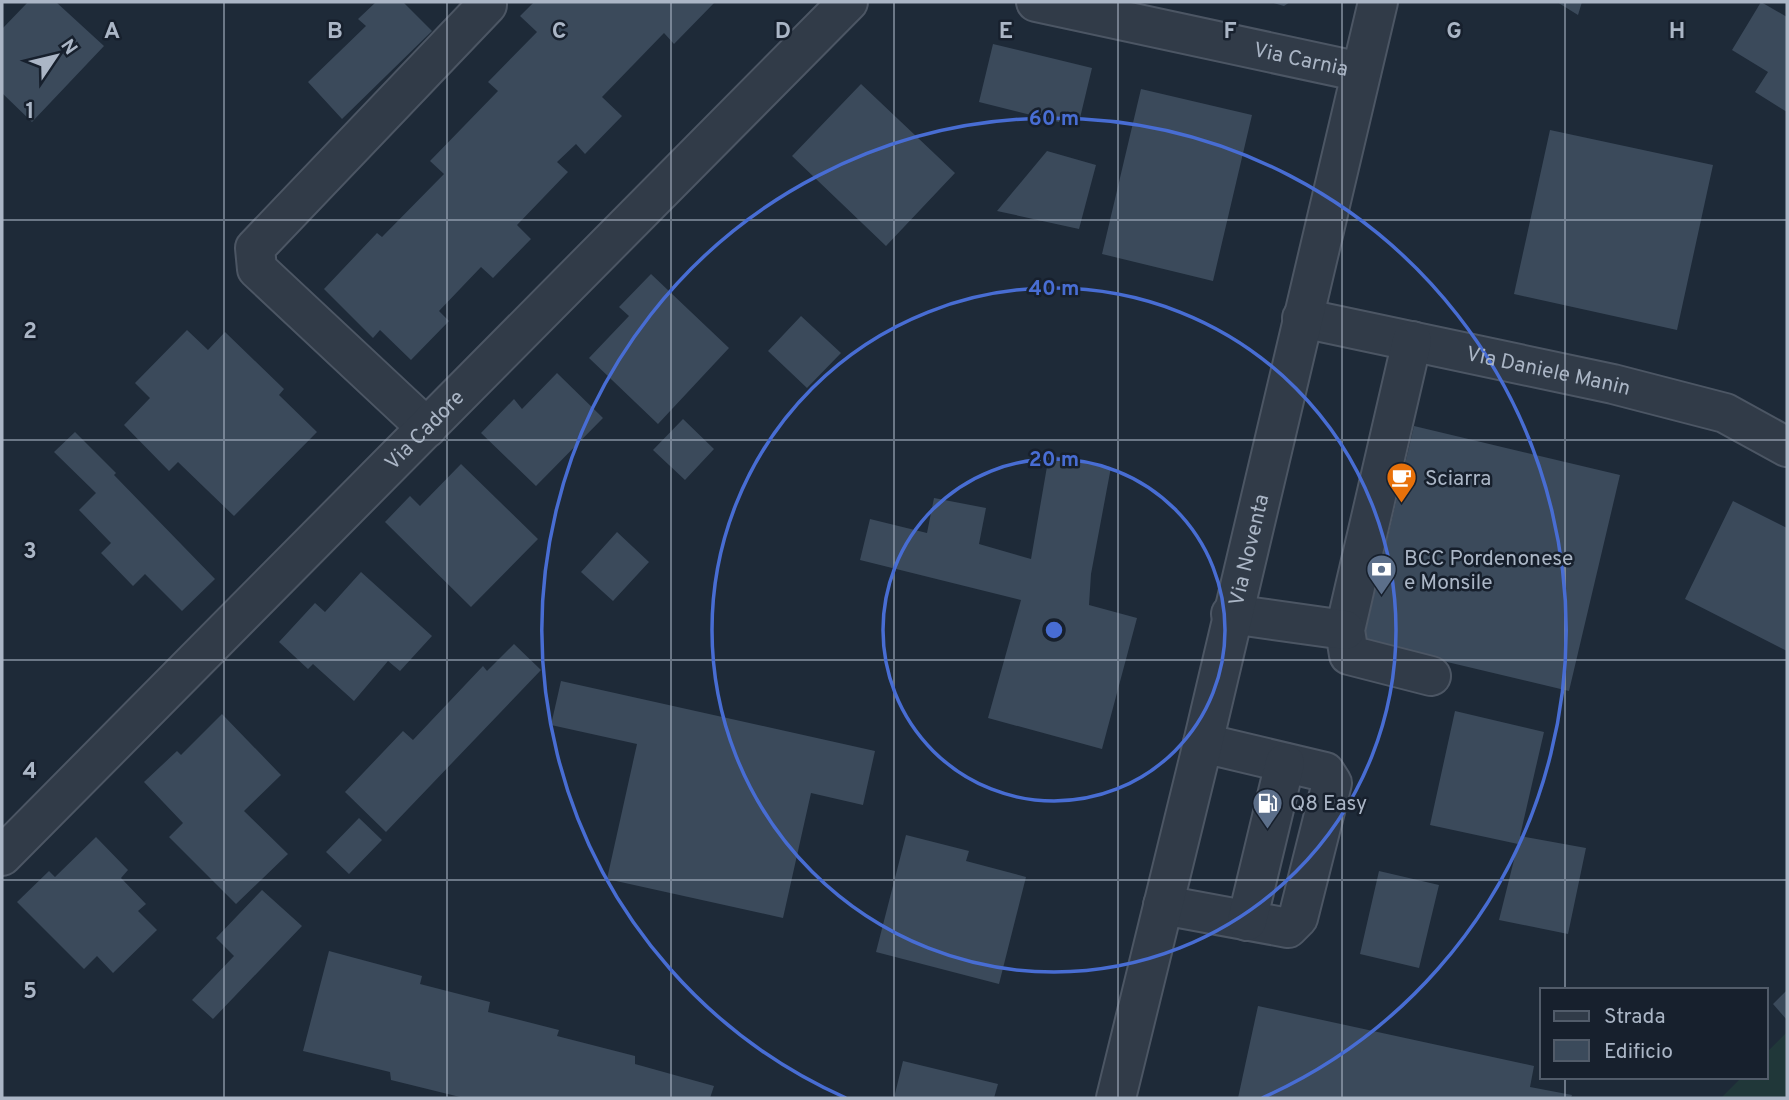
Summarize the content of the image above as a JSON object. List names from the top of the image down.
{
  "streets": {
    "street": [
      "Via Carnia",
      "Via Daniele Manin",
      "Via Cadore",
      "Via Noventa"
    ]
  },
  "crossings": [
    ["Via Carnia", "Via Noventa"],
    ["Via Daniele Manin", "Via Noventa"]
  ],
  "places": {
    "cafe": ["Sciarra"],
    "bank": ["BCC Pordenonese e Monsile"],
    "fuel station": ["Q8 Easy"]
  },
  "legend": ["Strada", "Edificio"],
  "north": "top right",
  "grid": {
    "columns": [
      "A",
      "B",
      "C",
      "D",
      "E",
      "F",
      "G",
      "H"
    ],
    "rows": [
      "1",
      "2",
      "3",
      "4",
      "5"
    ]
  },
  "rings": ["60 m", "40 m", "20 m"]
}
